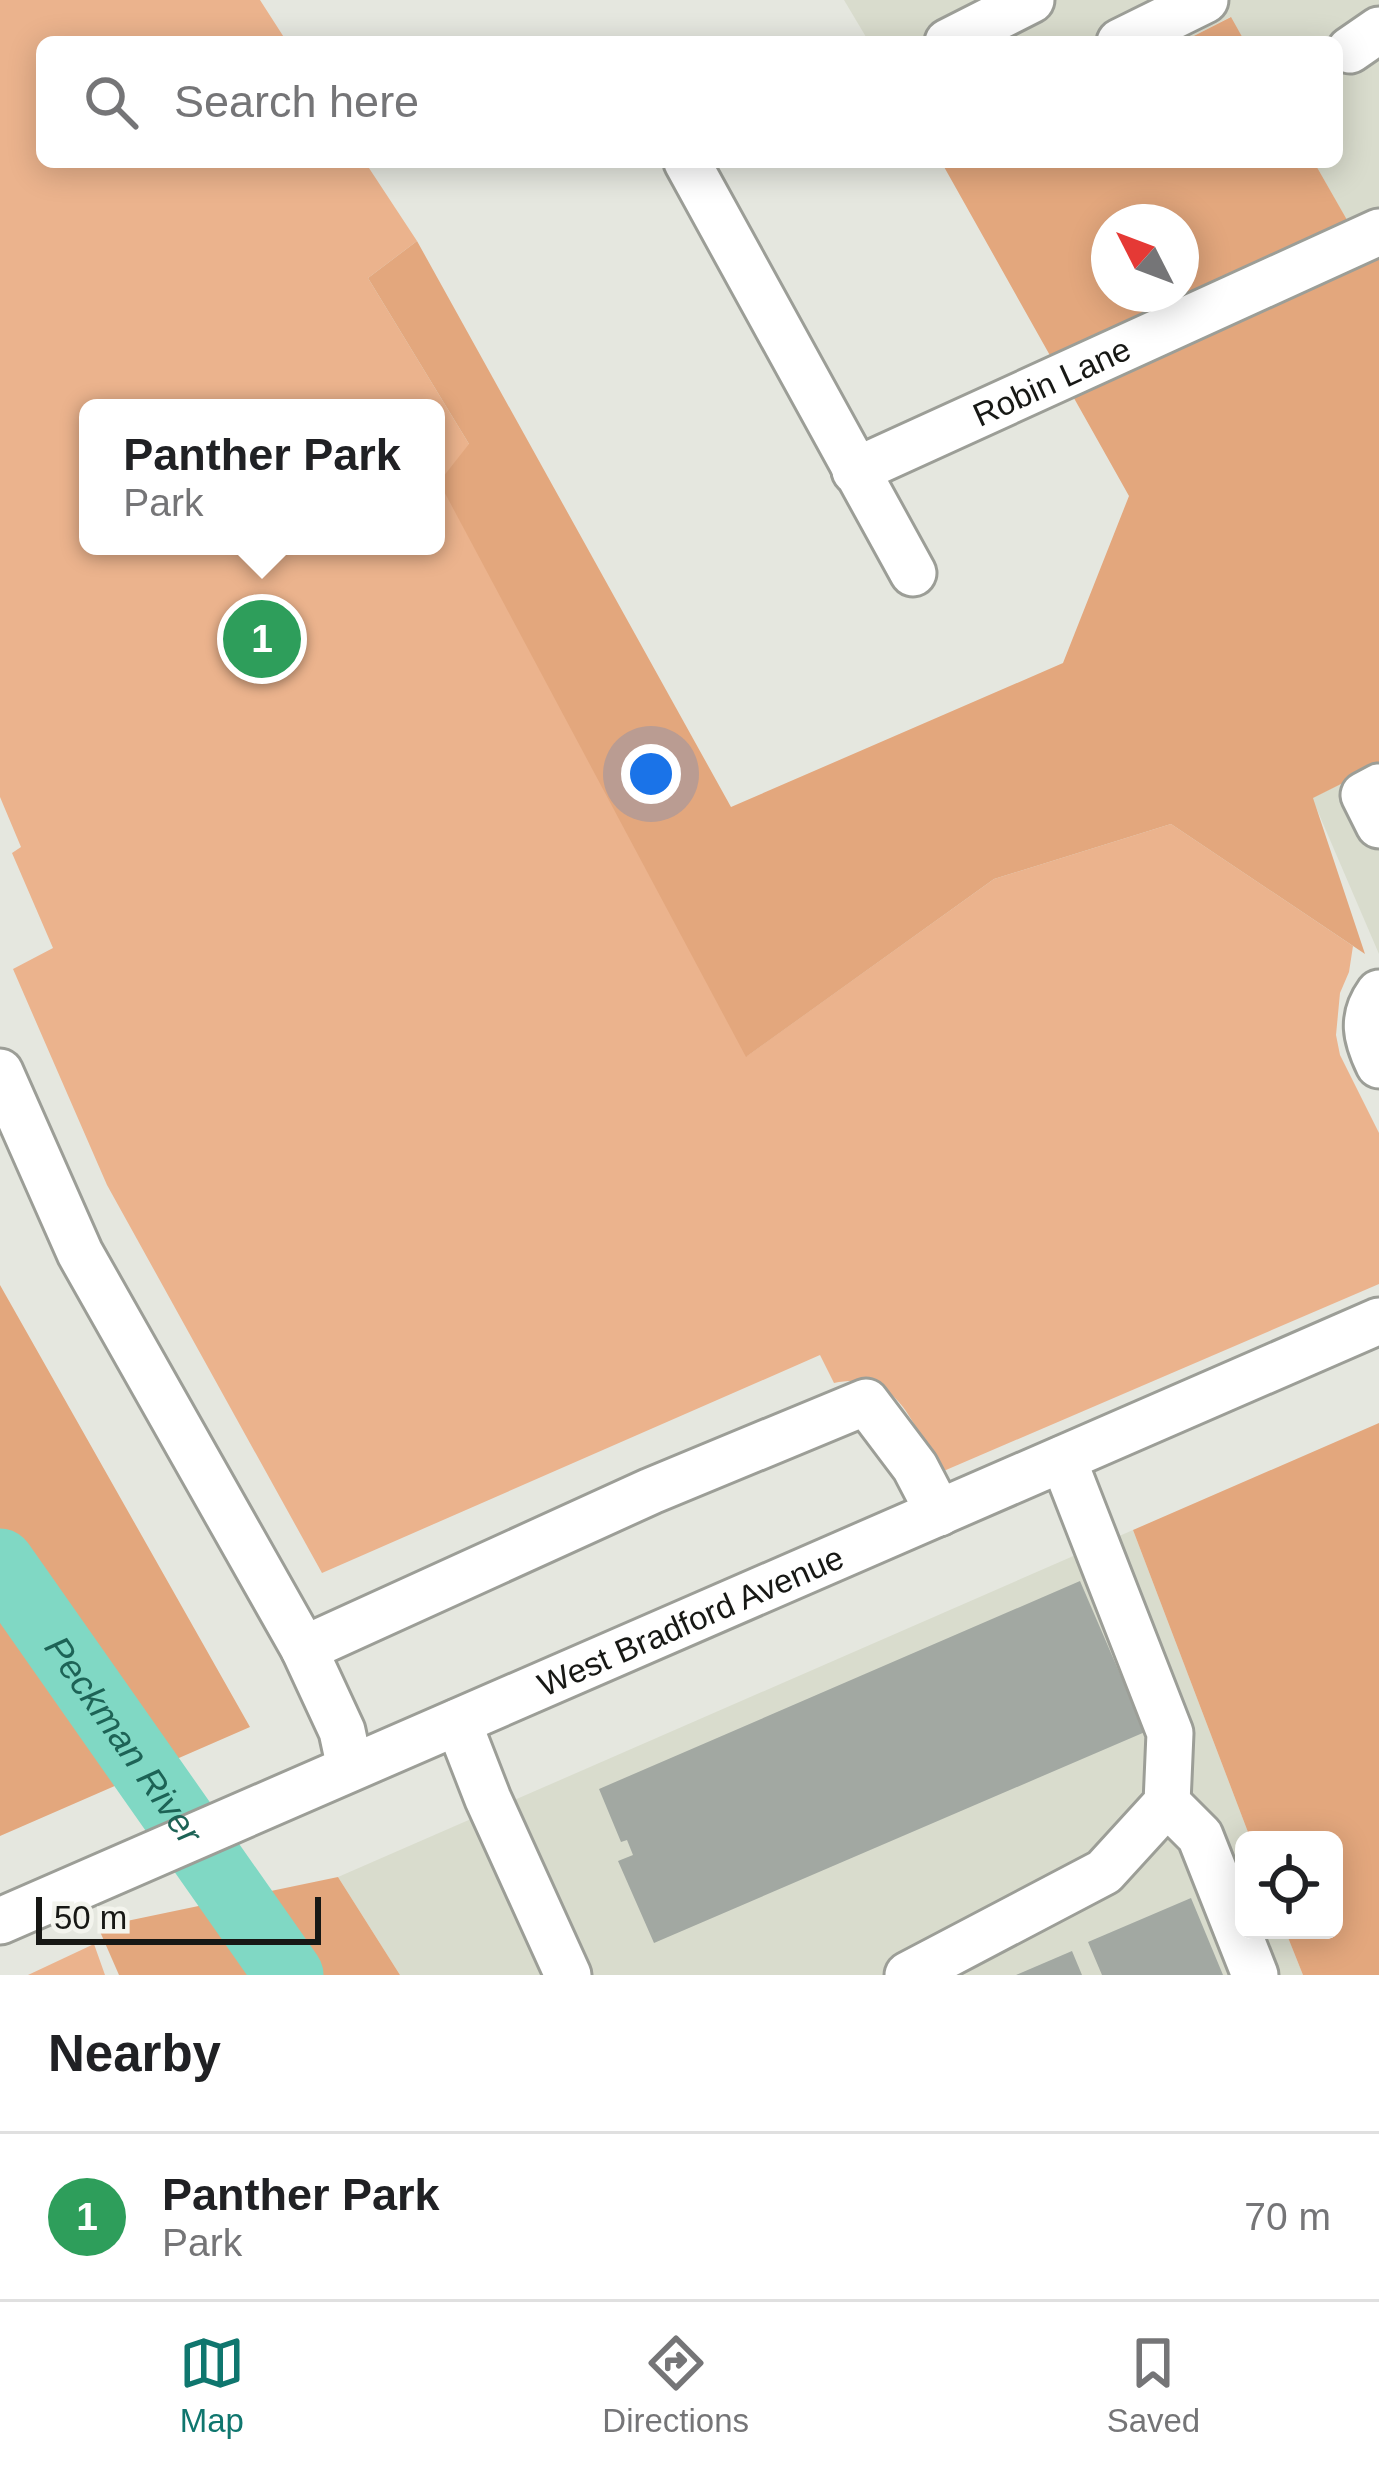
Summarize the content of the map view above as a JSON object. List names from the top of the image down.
{
  "streets": {
    "street": ["Robin Lane", "West Bradford Avenue"]
  },
  "water": ["Peckman River"],
  "scale_bar": "50 m",
  "north": "top left",
  "page": {
    "search": "Search here",
    "popup": ["Panther Park", "Park"],
    "pins": "1",
    "scale": "50 m",
    "heading": "Nearby",
    "list": [
      {
        "mark": "1",
        "name": "Panther Park",
        "note": "Park",
        "value": "70 m"
      }
    ],
    "nav": ["Map", "Directions", "Saved"]
  }
}
